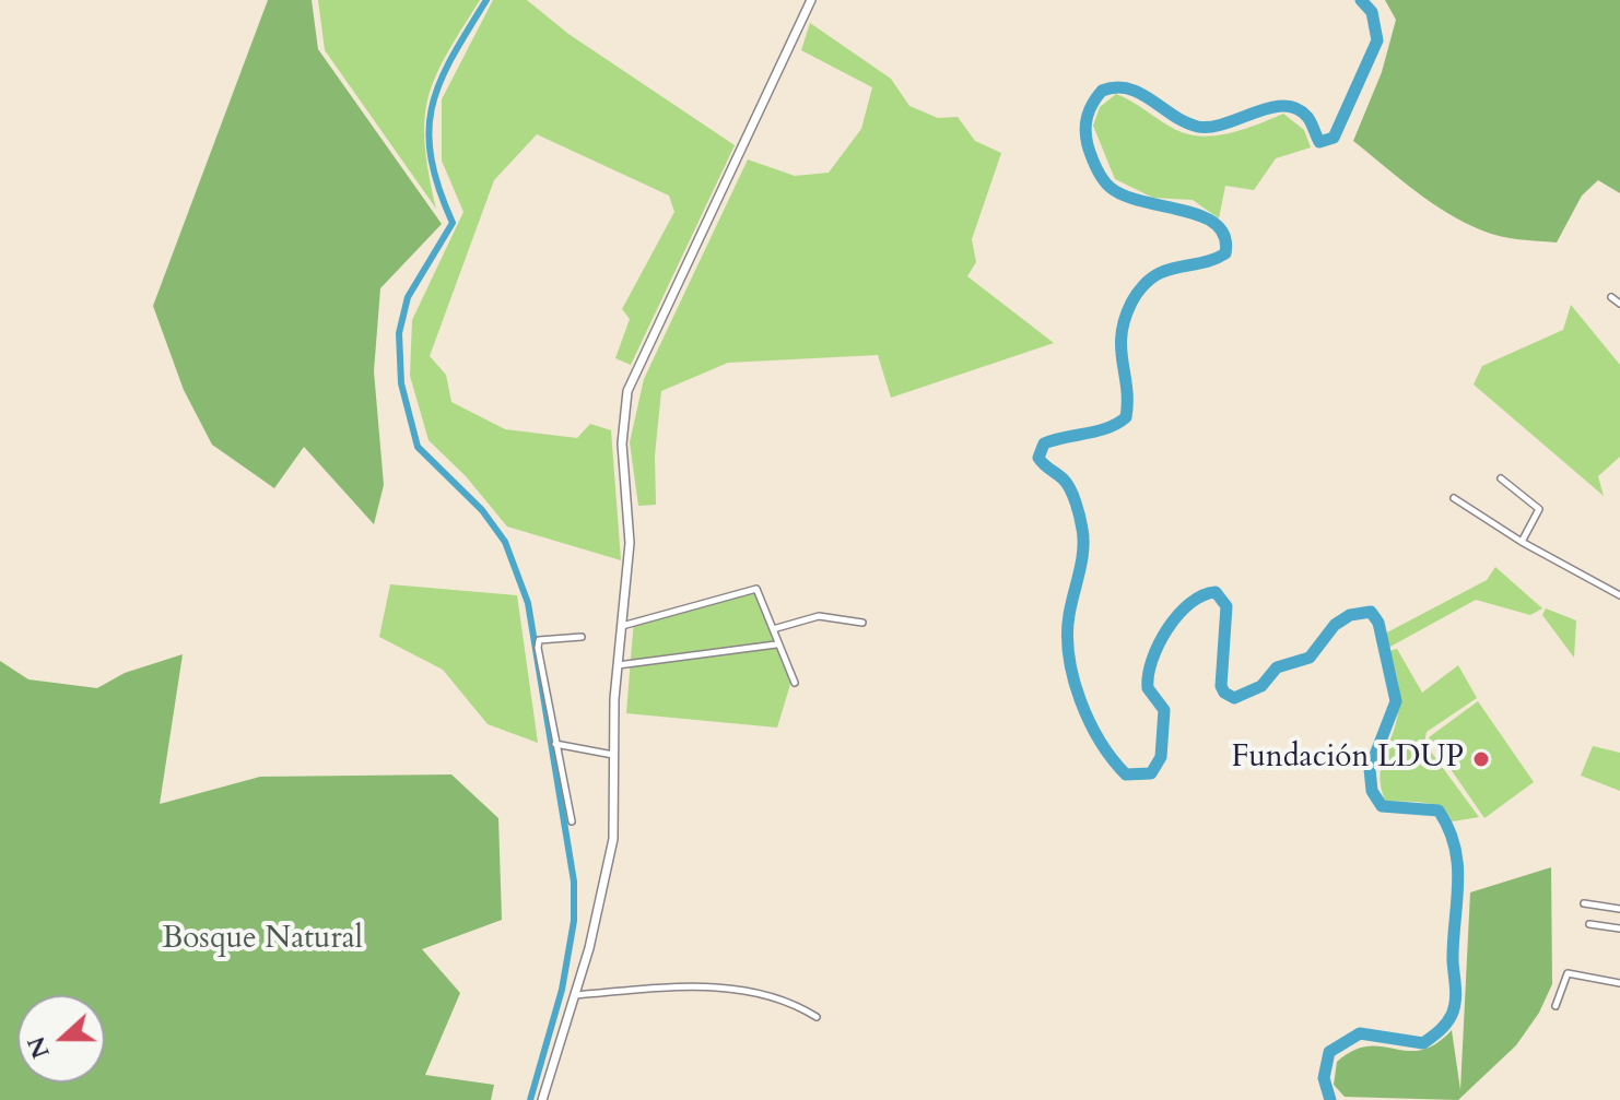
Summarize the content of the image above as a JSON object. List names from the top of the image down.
{
  "parks": ["Bosque Natural"],
  "places": ["Fundación LDUP"],
  "north": "left"
}
